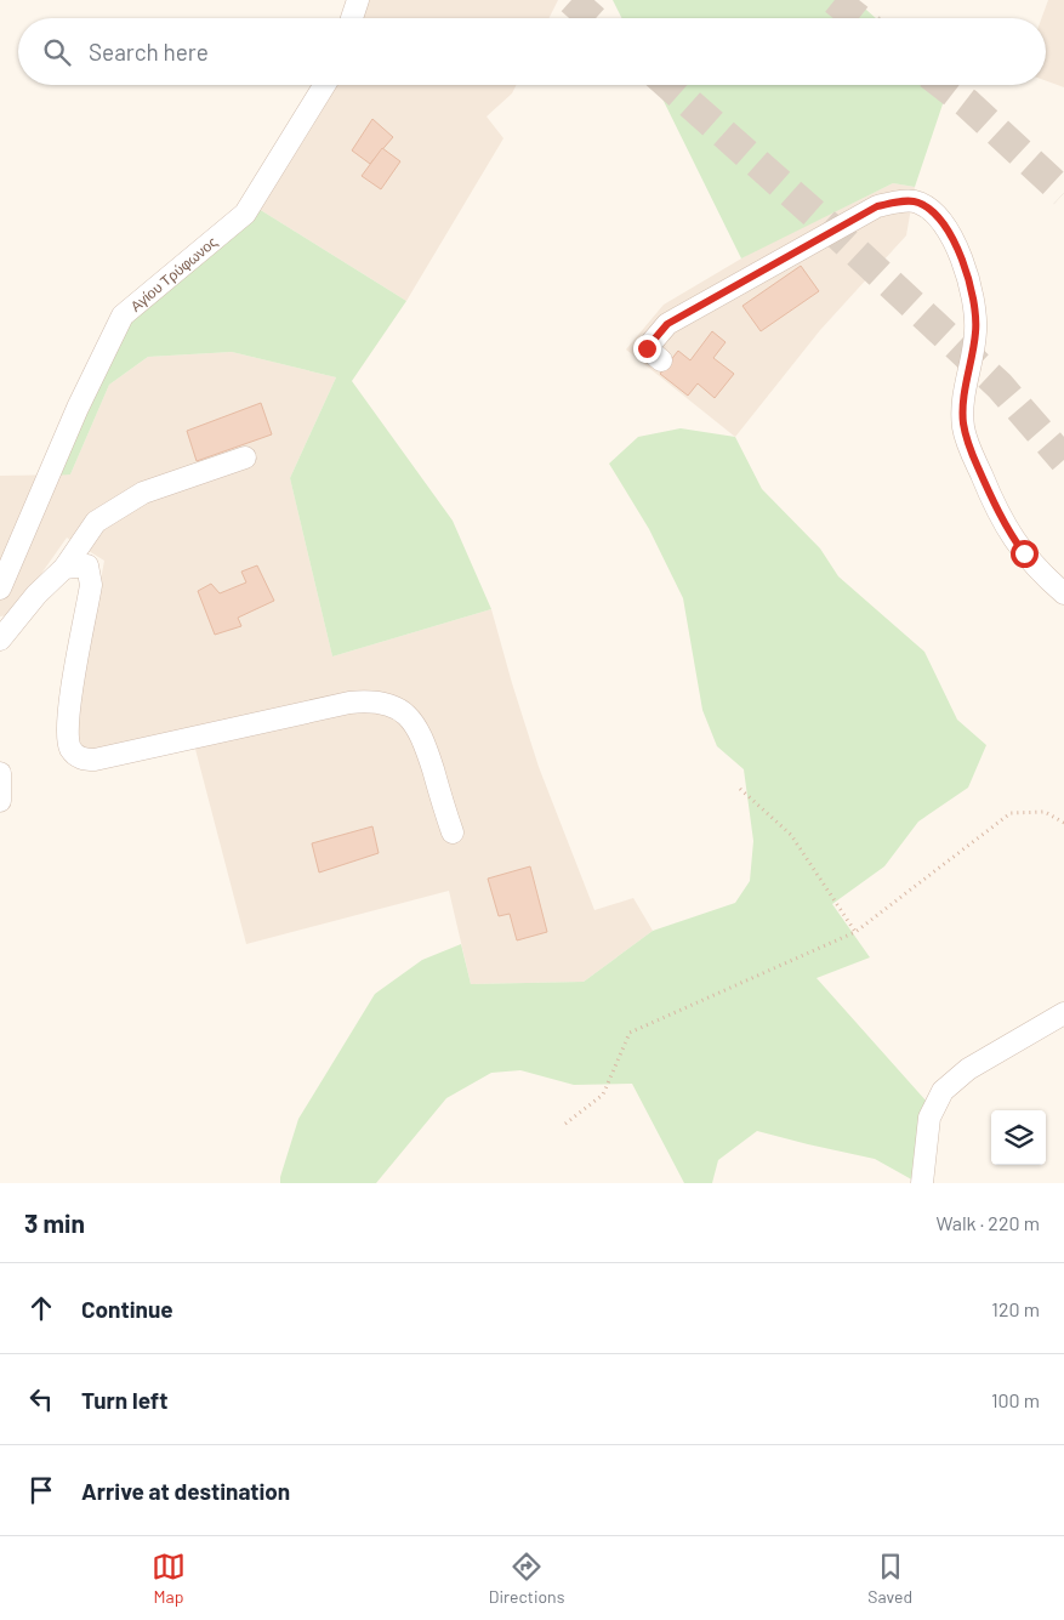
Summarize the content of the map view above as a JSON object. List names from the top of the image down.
{
  "streets": {
    "street": ["Αγίου Τρύφωνος"]
  },
  "page": {
    "search": "Search here",
    "heading": ["3 min", "Walk · 220 m"],
    "list": [
      ["Continue", "120 m"],
      ["Turn left", "100 m"],
      "Arrive at destination"
    ],
    "nav": ["Map", "Directions", "Saved"]
  }
}
